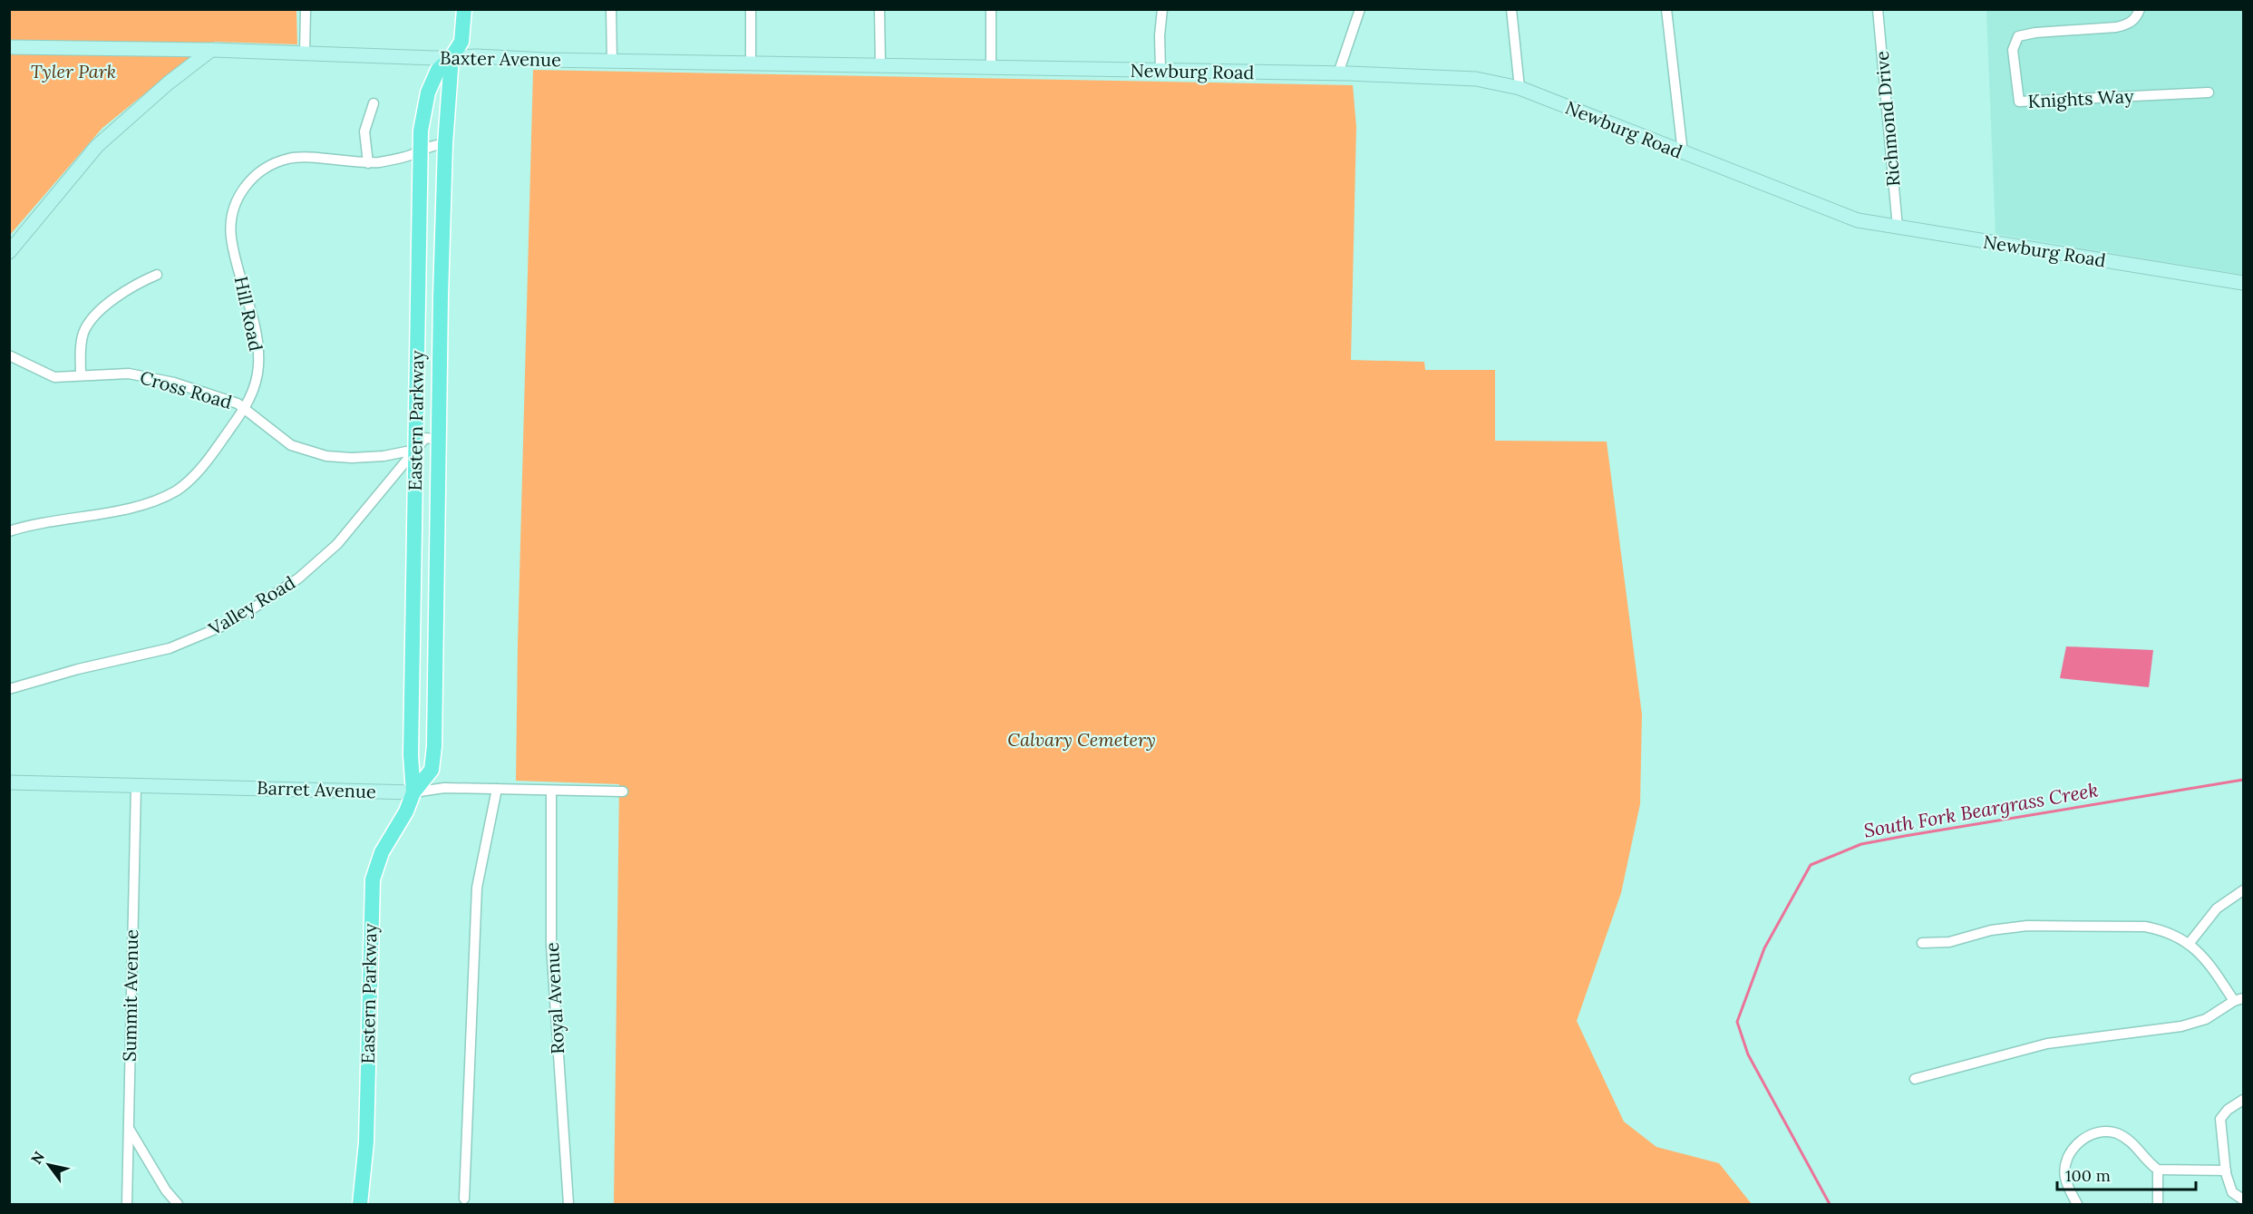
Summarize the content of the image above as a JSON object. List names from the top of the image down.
{
  "streets": {
    "main road": [
      "Baxter Avenue",
      "Newburg Road",
      "Eastern Parkway",
      "Barret Avenue"
    ],
    "street": [
      "Knights Way",
      "Richmond Drive",
      "Hill Road",
      "Cross Road",
      "Valley Road",
      "Summit Avenue",
      "Royal Avenue"
    ]
  },
  "crossings": [
    ["Baxter Avenue", "Newburg Road"],
    ["Baxter Avenue", "Eastern Parkway"],
    ["Newburg Road", "Richmond Drive"],
    ["Hill Road", "Cross Road"],
    ["Hill Road", "Eastern Parkway"],
    ["Cross Road", "Eastern Parkway"],
    ["Cross Road", "Valley Road"],
    ["Eastern Parkway", "Valley Road"],
    ["Eastern Parkway", "Barret Avenue"],
    ["Barret Avenue", "Summit Avenue"],
    ["Barret Avenue", "Royal Avenue"]
  ],
  "water": ["South Fork Beargrass Creek"],
  "parks": ["Tyler Park", "Calvary Cemetery"],
  "scale_bar": "100 m",
  "north": "top left"
}
